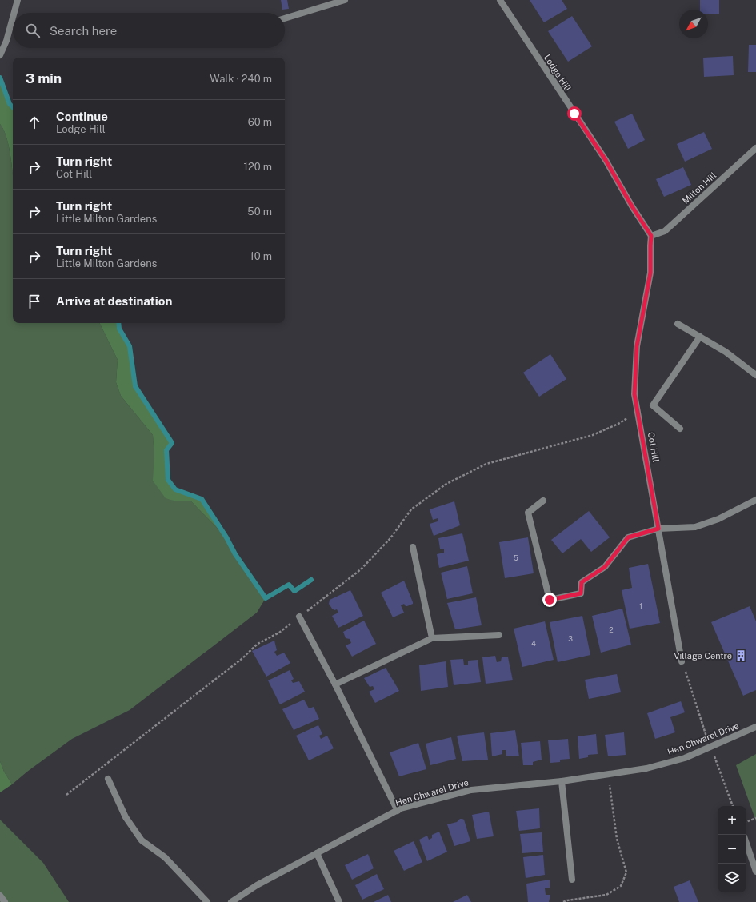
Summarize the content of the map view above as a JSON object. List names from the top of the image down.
{
  "streets": {
    "street": [
      "Lodge Hill",
      "Milton Hill",
      "Cot Hill",
      "Hen Chwarel Drive"
    ]
  },
  "crossings": [
    ["Lodge Hill", "Milton Hill"],
    ["Lodge Hill", "Cot Hill"],
    ["Milton Hill", "Cot Hill"]
  ],
  "places": {
    "building": ["Village Centre"]
  },
  "house_numbers": [
    "5",
    "1",
    "2",
    "3",
    "4"
  ],
  "north": "bottom left",
  "page": {
    "search": "Search here",
    "heading": ["3 min", "Walk · 240 m"],
    "list": [
      ["Continue", "Lodge Hill", "60 m"],
      ["Turn right", "Cot Hill", "120 m"],
      ["Turn right", "Little Milton Gardens", "50 m"],
      ["Turn right", "Little Milton Gardens", "10 m"],
      "Arrive at destination"
    ],
    "map_buttons": ["+", "−"]
  }
}
